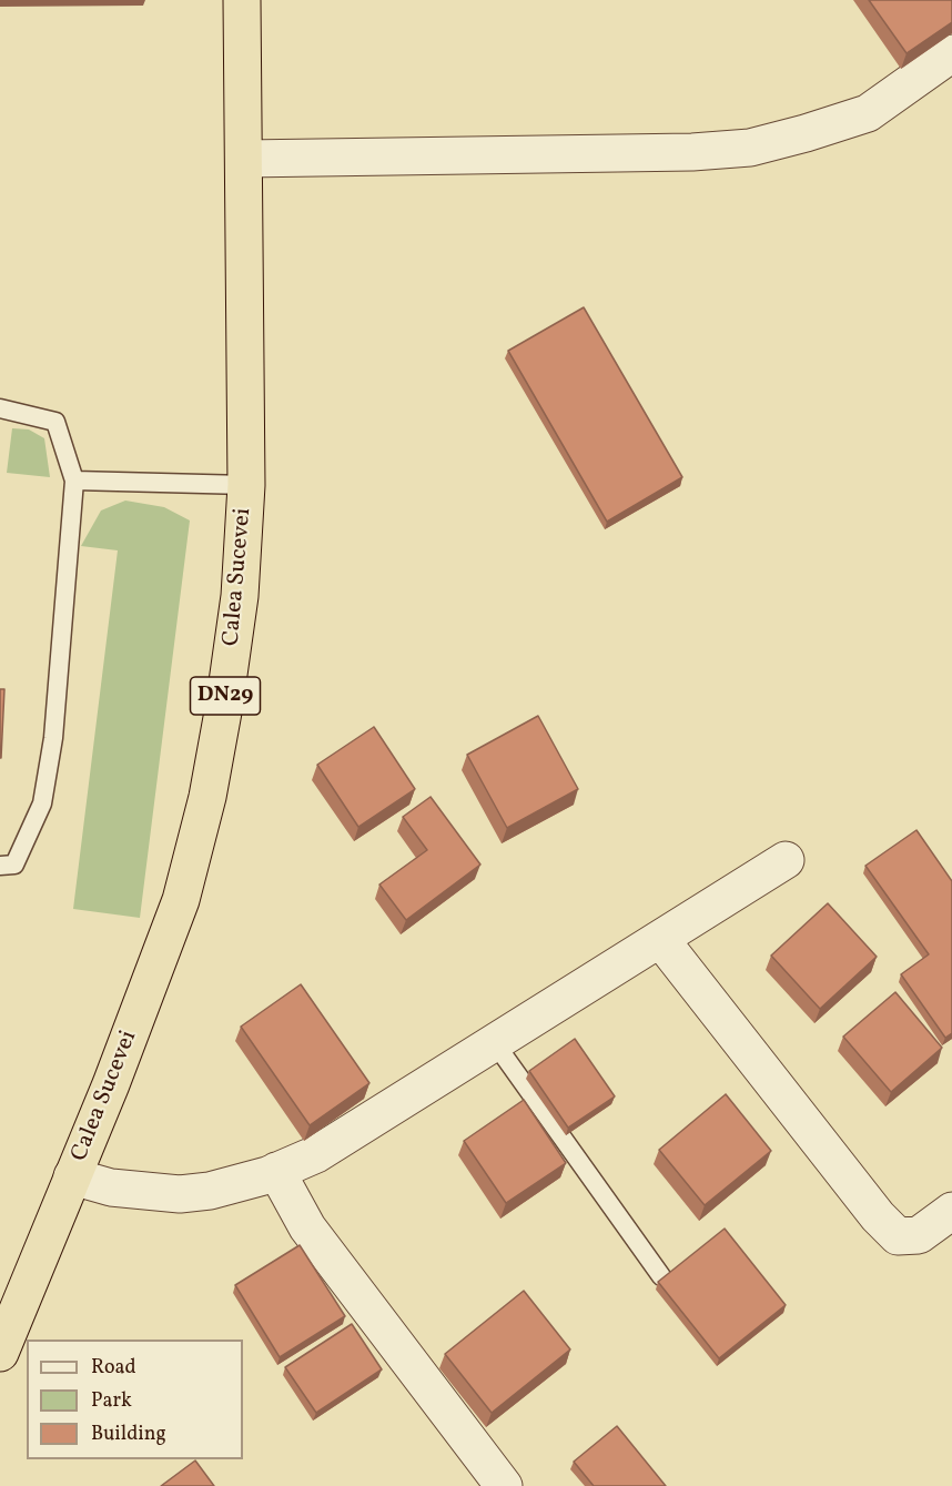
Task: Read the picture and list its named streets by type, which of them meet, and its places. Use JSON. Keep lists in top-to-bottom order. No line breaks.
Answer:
{"streets":{"highway":["Calea Sucevei","DN29"]},"legend":["Road","Park","Building"]}
